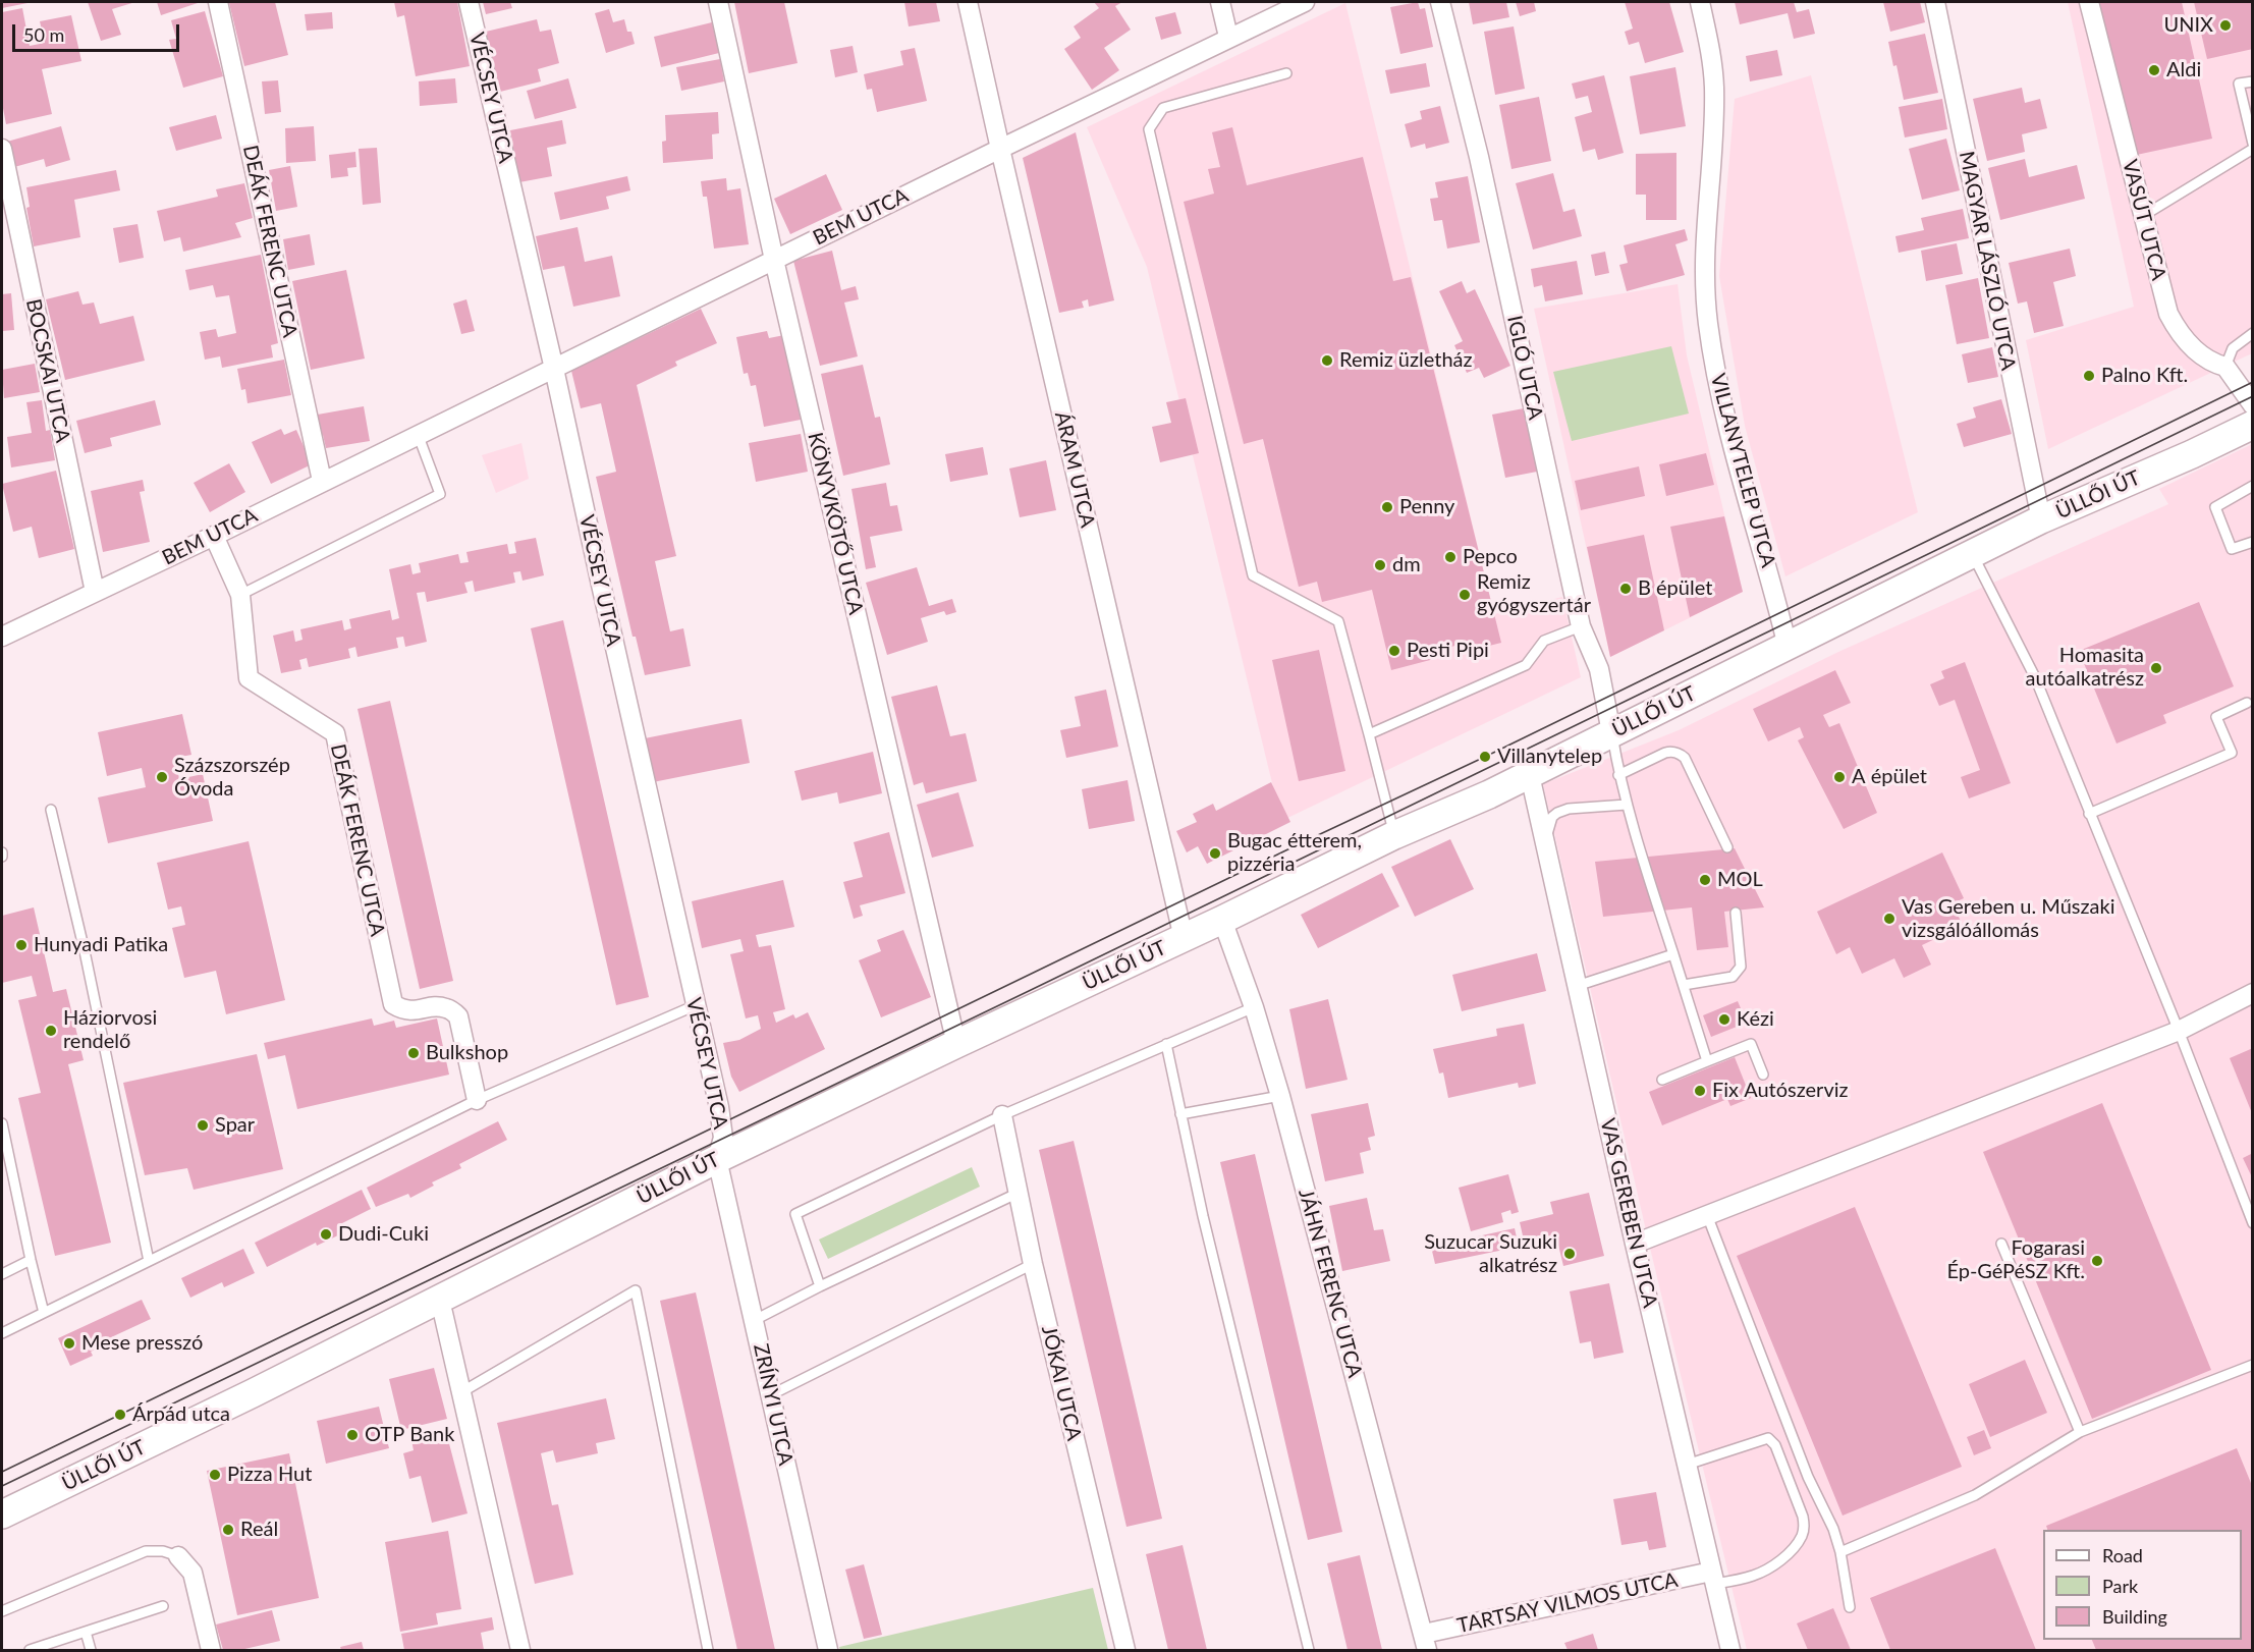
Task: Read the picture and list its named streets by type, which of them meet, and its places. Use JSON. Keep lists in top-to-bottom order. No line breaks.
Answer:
{"streets":{"main road":["ÜLLŐI ÚT"],"street":["VÉCSEY UTCA","BEM UTCA","VASÚT UTCA","DEÁK FERENC UTCA","MAGYAR LÁSZLÓ UTCA","IGLÓ UTCA","BOCSKAI UTCA","ÁRAM UTCA","VILLANYTELEP UTCA","KÖNYVKÖTŐ UTCA","VAS GEREBEN UTCA","JÁHN FERENC UTCA","JÓKAI UTCA","ZRÍNYI UTCA","TARTSAY VILMOS UTCA"]},"crossings":[["VÉCSEY UTCA","BEM UTCA"],["VÉCSEY UTCA","ÜLLŐI ÚT"],["VÉCSEY UTCA","ZRÍNYI UTCA"],["BEM UTCA","DEÁK FERENC UTCA"],["BEM UTCA","BOCSKAI UTCA"],["BEM UTCA","ÁRAM UTCA"],["BEM UTCA","KÖNYVKÖTŐ UTCA"],["MAGYAR LÁSZLÓ UTCA","ÜLLŐI ÚT"],["IGLÓ UTCA","ÜLLŐI ÚT"],["ÁRAM UTCA","ÜLLŐI ÚT"],["VILLANYTELEP UTCA","ÜLLŐI ÚT"],["ÜLLŐI ÚT","KÖNYVKÖTŐ UTCA"],["ÜLLŐI ÚT","VAS GEREBEN UTCA"],["ÜLLŐI ÚT","JÁHN FERENC UTCA"],["ÜLLŐI ÚT","ZRÍNYI UTCA"],["VAS GEREBEN UTCA","TARTSAY VILMOS UTCA"],["JÁHN FERENC UTCA","TARTSAY VILMOS UTCA"]],"places":["UNIX","Aldi","Remiz üzletház","Palno Kft.","Penny","Pepco","dm","B épület","Remiz gyógyszertár","Pesti Pipi","Homasita autóalkatrész","Villanytelep","Százszorszép Óvoda","A épület","Bugac étterem, pizzéria","MOL","Vas Gereben u. Műszaki vizsgálóállomás","Hunyadi Patika","Kézi","Háziorvosi rendelő","Bulkshop","Fix Autószerviz","Spar","Dudi-Cuki","Suzucar Suzuki alkatrész","Fogarasi Ép-GéPéSZ Kft.","Mese presszó","Árpád utca","OTP Bank","Pizza Hut","Reál"],"legend":["Road","Park","Building"],"scale_bar":"50 m"}
